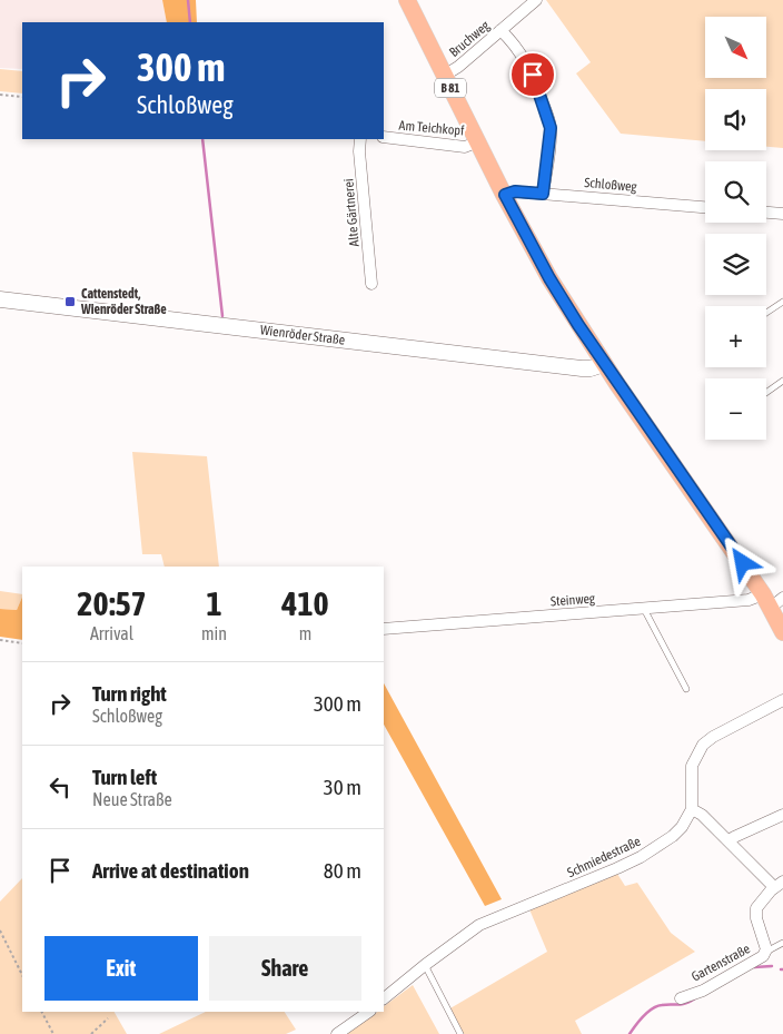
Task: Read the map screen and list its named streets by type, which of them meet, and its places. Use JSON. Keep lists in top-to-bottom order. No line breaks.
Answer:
{"streets":{"main road":["B 81","Wienröder Straße"],"street":["Bruchweg","Am Teichkopf","Schloßweg","Alte Gärtnerei","Steinweg","Schmiedestraße","Gartenstraße"]},"crossings":[["Bruchweg","B 81"],["B 81","Am Teichkopf"],["B 81","Schloßweg"],["B 81","Wienröder Straße"],["B 81","Steinweg"]],"places":{"transit":["Cattenstedt, Wienröder Straße"]},"north":"bottom right","page":{"map_buttons":["+","−"],"turn":["300 m","Schloßweg"],"eta":["20:57","Arrival","1","min","410","m"],"list":[{"name":"Turn right","note":"Schloßweg","value":"300 m"},{"name":"Turn left","note":"Neue Straße","value":"30 m"},{"name":"Arrive at destination","value":"80 m"}],"buttons":["Exit","Share"]}}
